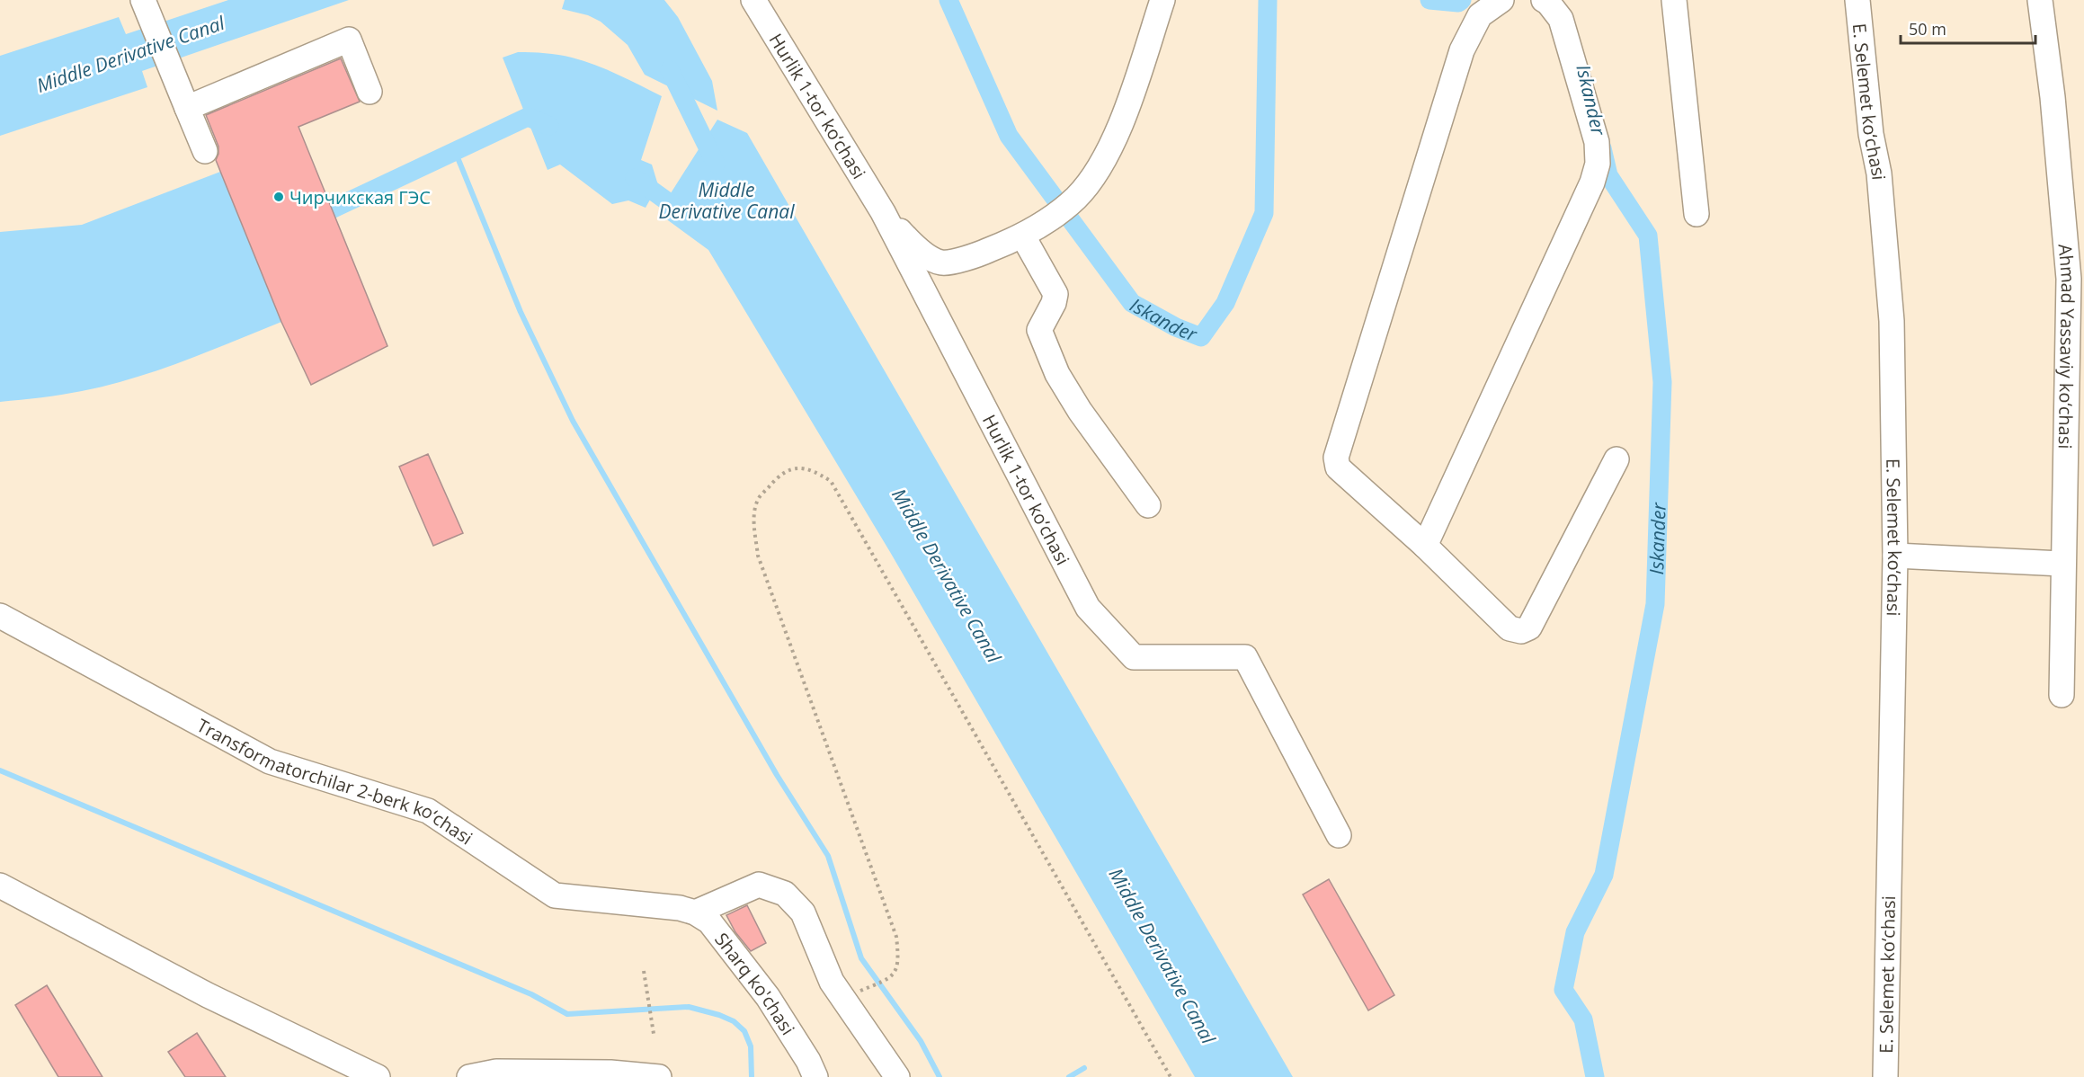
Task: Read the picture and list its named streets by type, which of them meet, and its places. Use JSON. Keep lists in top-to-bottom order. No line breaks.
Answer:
{"streets":{"street":["E. Selemet ko‘chasi","Hurlik 1-tor ko‘chasi","Ahmad Yassaviy ko‘chasi","Transformatorchilar 2-berk ko‘chasi","Sharq ko'chasi"]},"crossings":[["Transformatorchilar 2-berk ko‘chasi","Sharq ko'chasi"]],"water":["Middle Derivative Canal","Iskander"],"places":["Чирчикская ГЭС"],"scale_bar":"50 m"}
